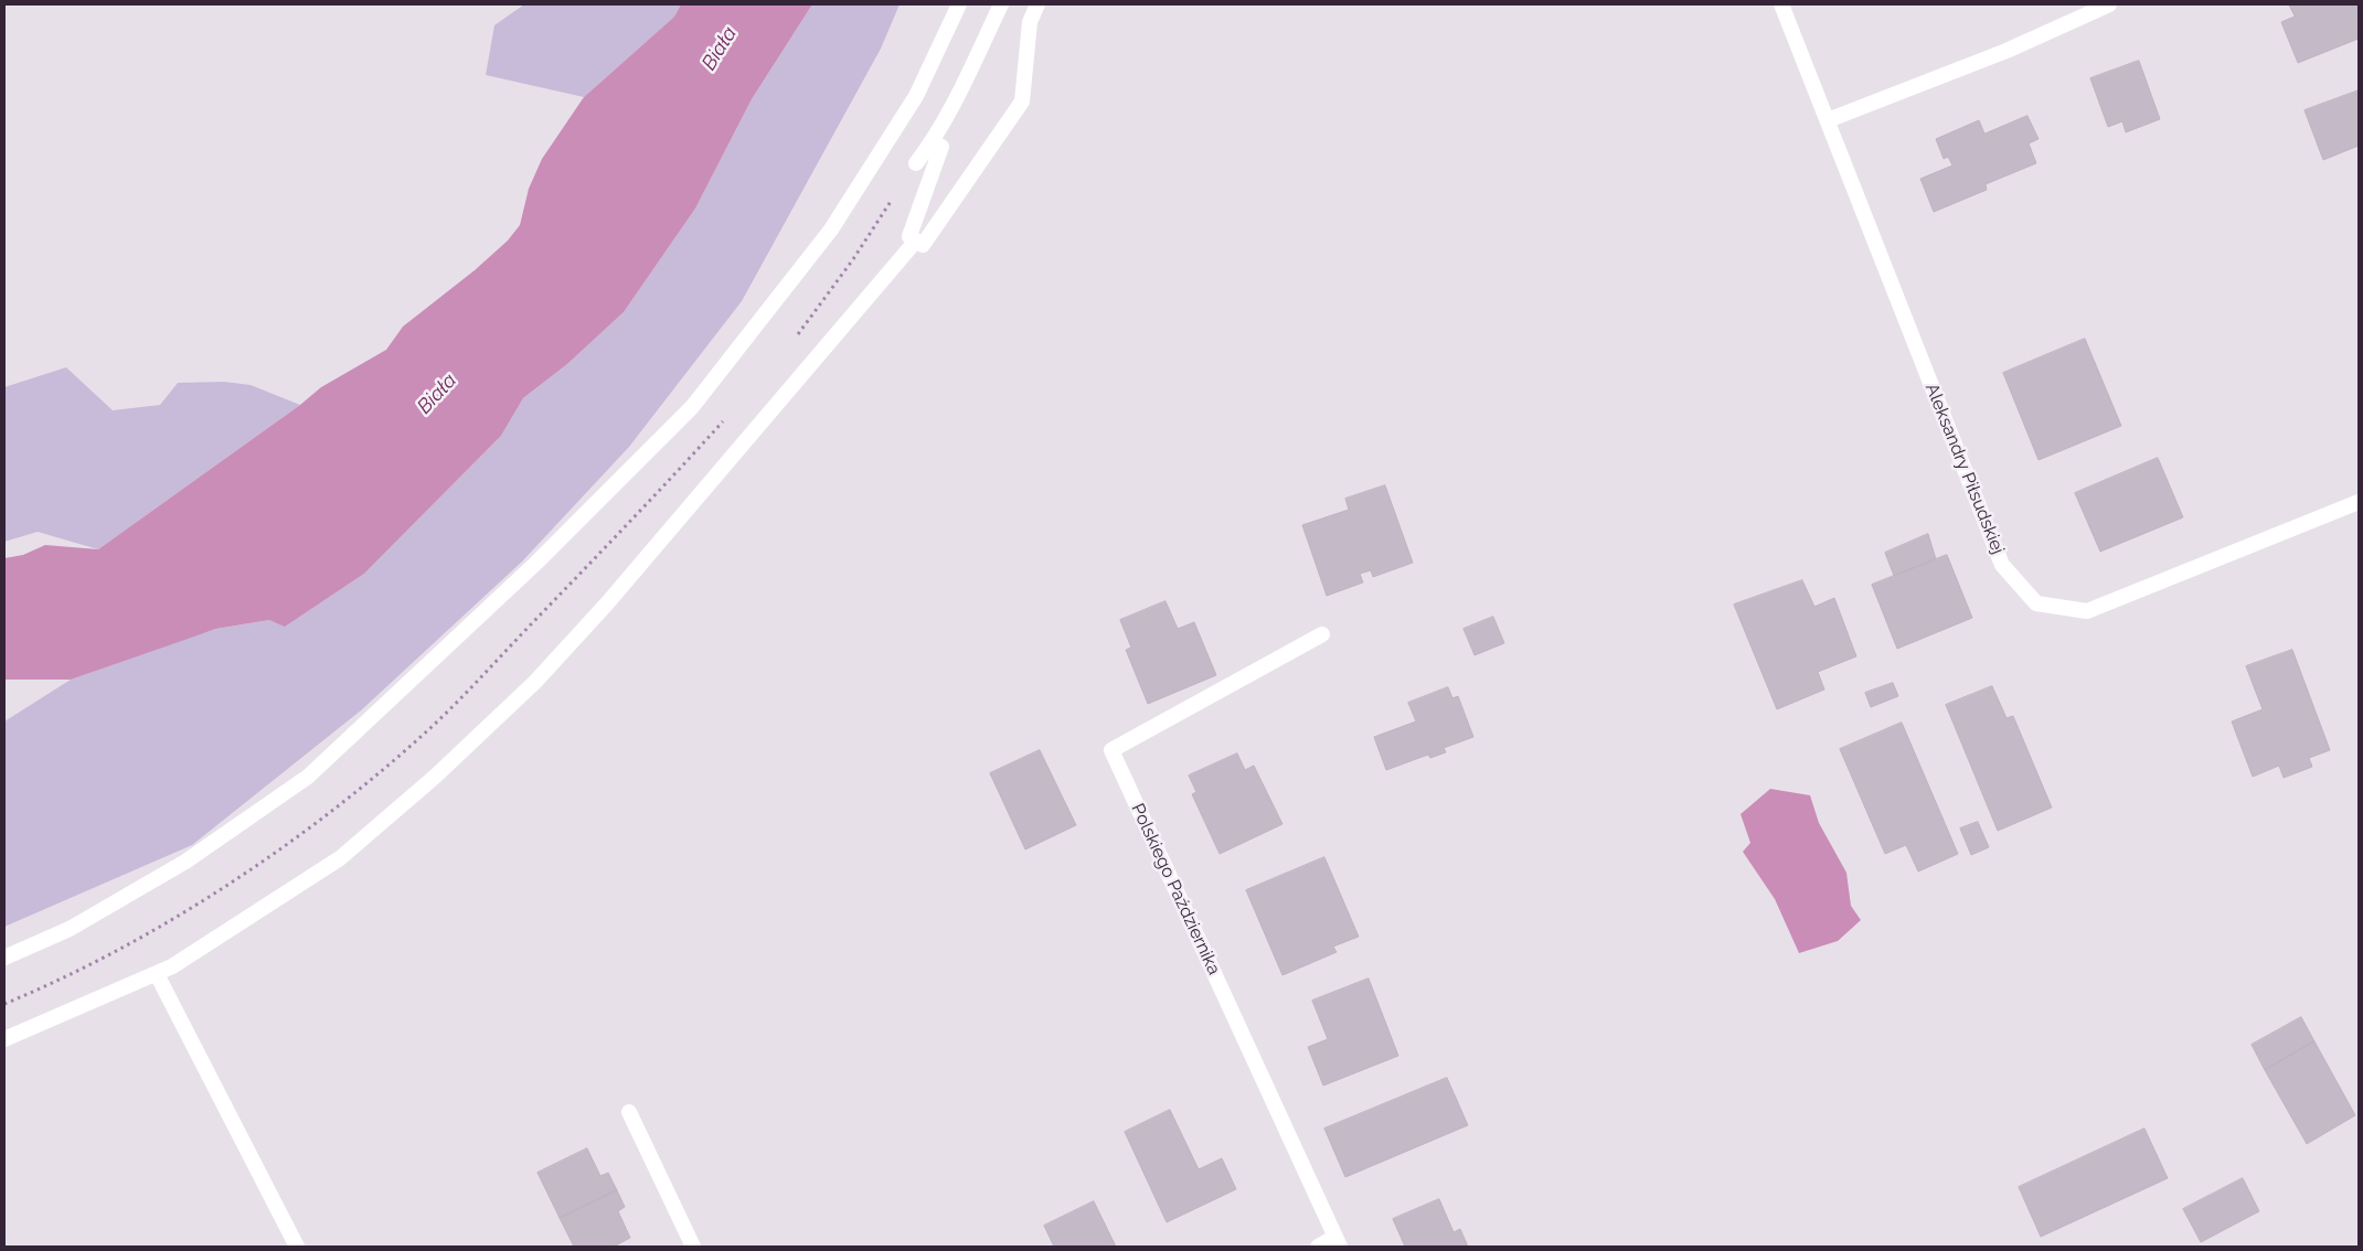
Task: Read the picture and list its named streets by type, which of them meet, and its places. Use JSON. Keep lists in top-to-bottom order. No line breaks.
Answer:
{"streets":{"street":["Aleksandry Piłsudskiej","Polskiego Października"]},"water":["Biała"]}
